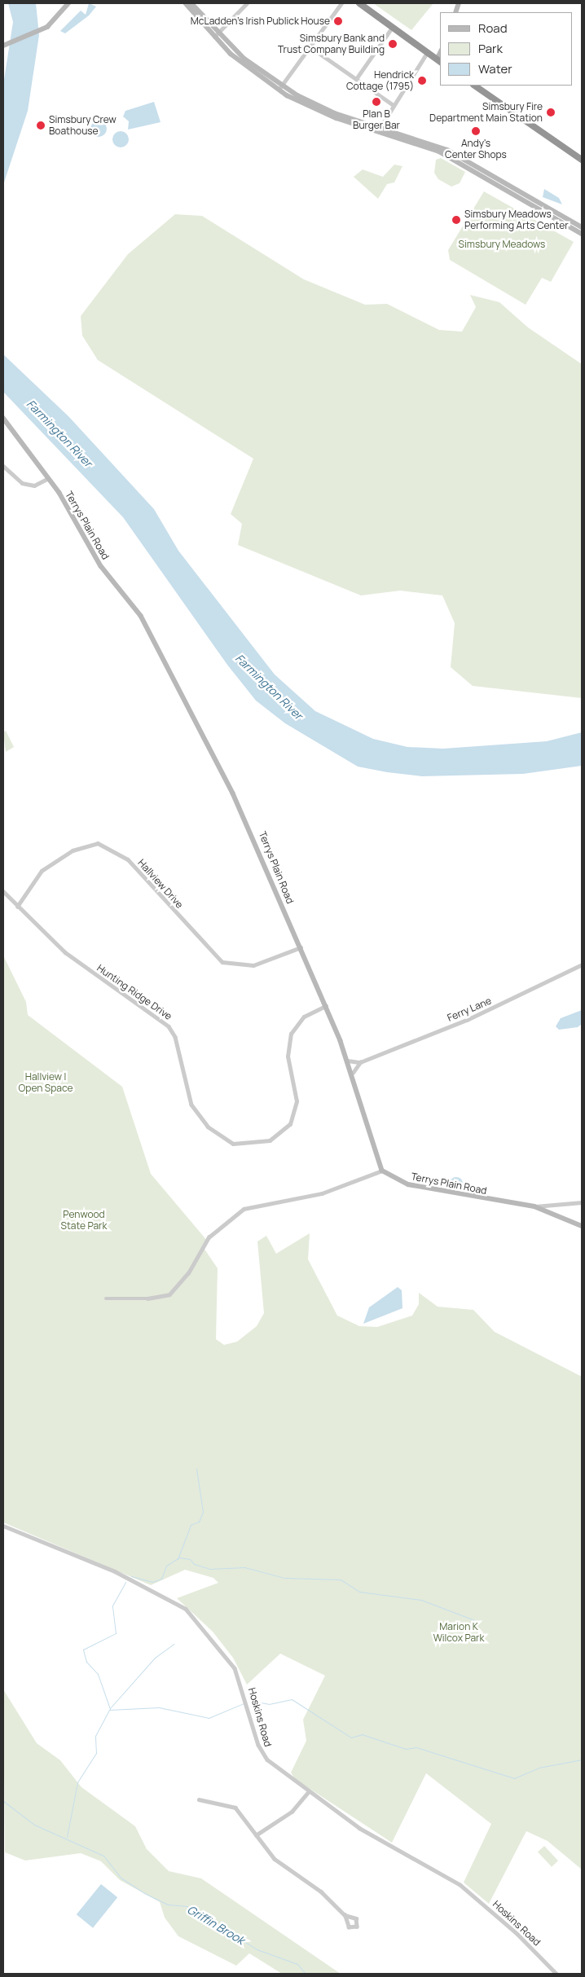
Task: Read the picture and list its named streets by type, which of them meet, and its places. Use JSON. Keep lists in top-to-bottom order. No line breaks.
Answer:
{"streets":{"street":["Terrys Plain Road","Hallview Drive","Hunting Ridge Drive","Ferry Lane","Hoskins Road"]},"crossings":[["Terrys Plain Road","Hallview Drive"],["Terrys Plain Road","Hunting Ridge Drive"],["Terrys Plain Road","Ferry Lane"],["Hallview Drive","Hunting Ridge Drive"]],"water":["Farmington River","Griffin Brook"],"parks":["Simsbury Meadows","Hallview I Open Space","Penwood State Park","Marion K Wilcox Park"],"places":["McLadden's Irish Publick House","Simsbury Bank and Trust Company Building","Hendrick Cottage (1795)","Plan B Burger Bar","Simsbury Fire Department Main Station","Simsbury Crew Boathouse","Andy's Center Shops","Simsbury Meadows Performing Arts Center"],"legend":["Road","Park","Water"]}
